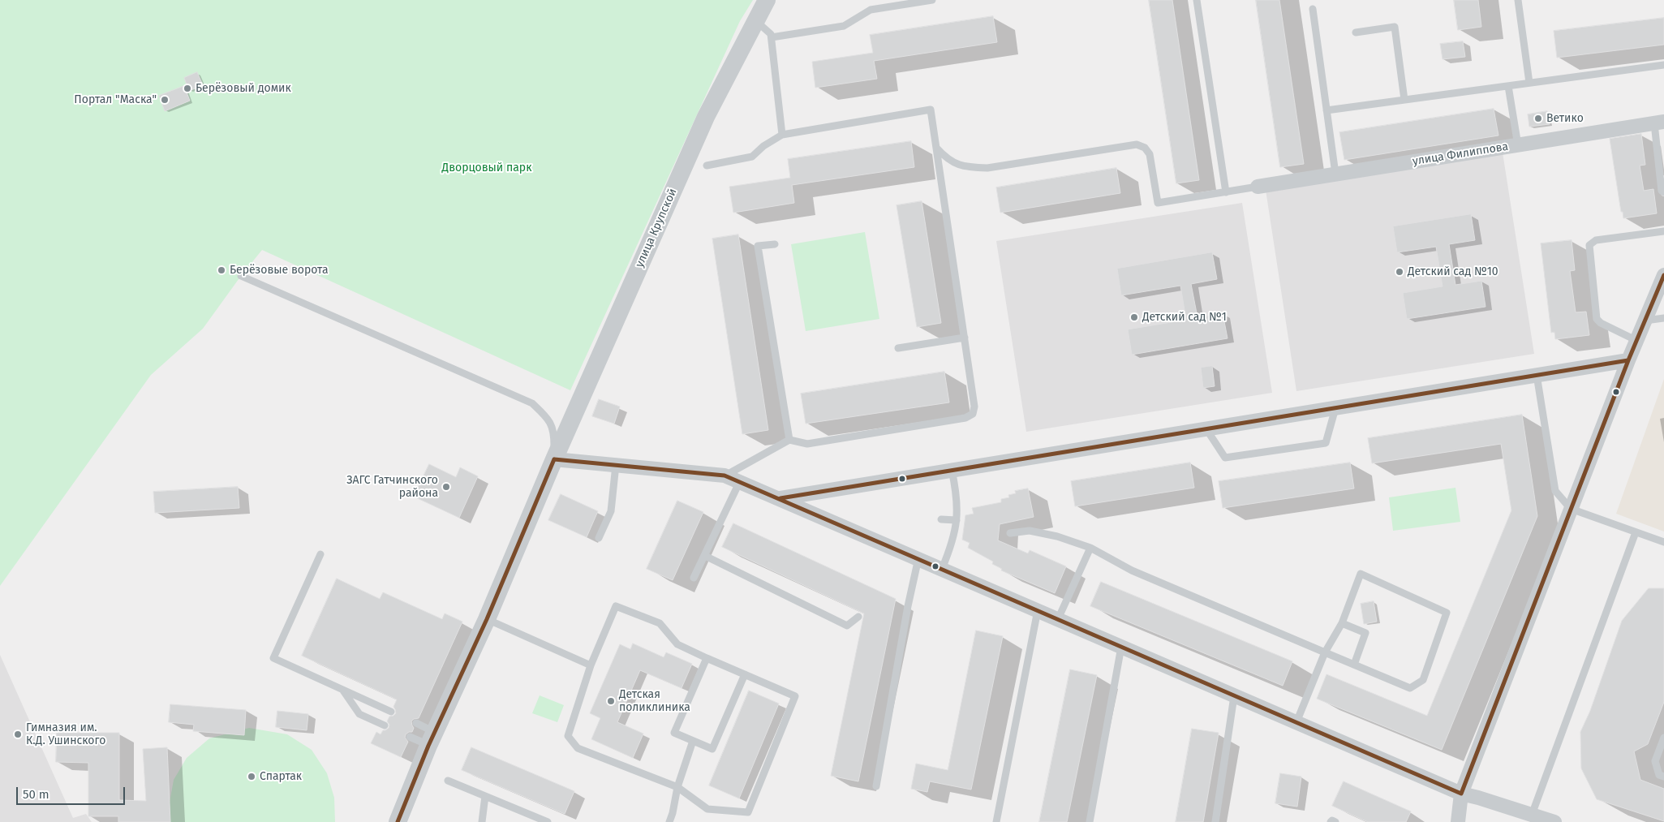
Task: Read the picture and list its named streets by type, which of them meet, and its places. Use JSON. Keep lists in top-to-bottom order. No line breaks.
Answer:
{"streets":{"street":["улица Филиппова","улица Крупской"]},"parks":["Дворцовый парк"],"places":["Берёзовый домик","Портал \"Маска\"","Ветико","Берёзовые ворота","Детский сад №10","Детский сад №1","ЗАГС Гатчинского района","Детская поликлиника","Гимназия им. К.Д. Ушинского","Спартак"],"scale_bar":"50 m"}
